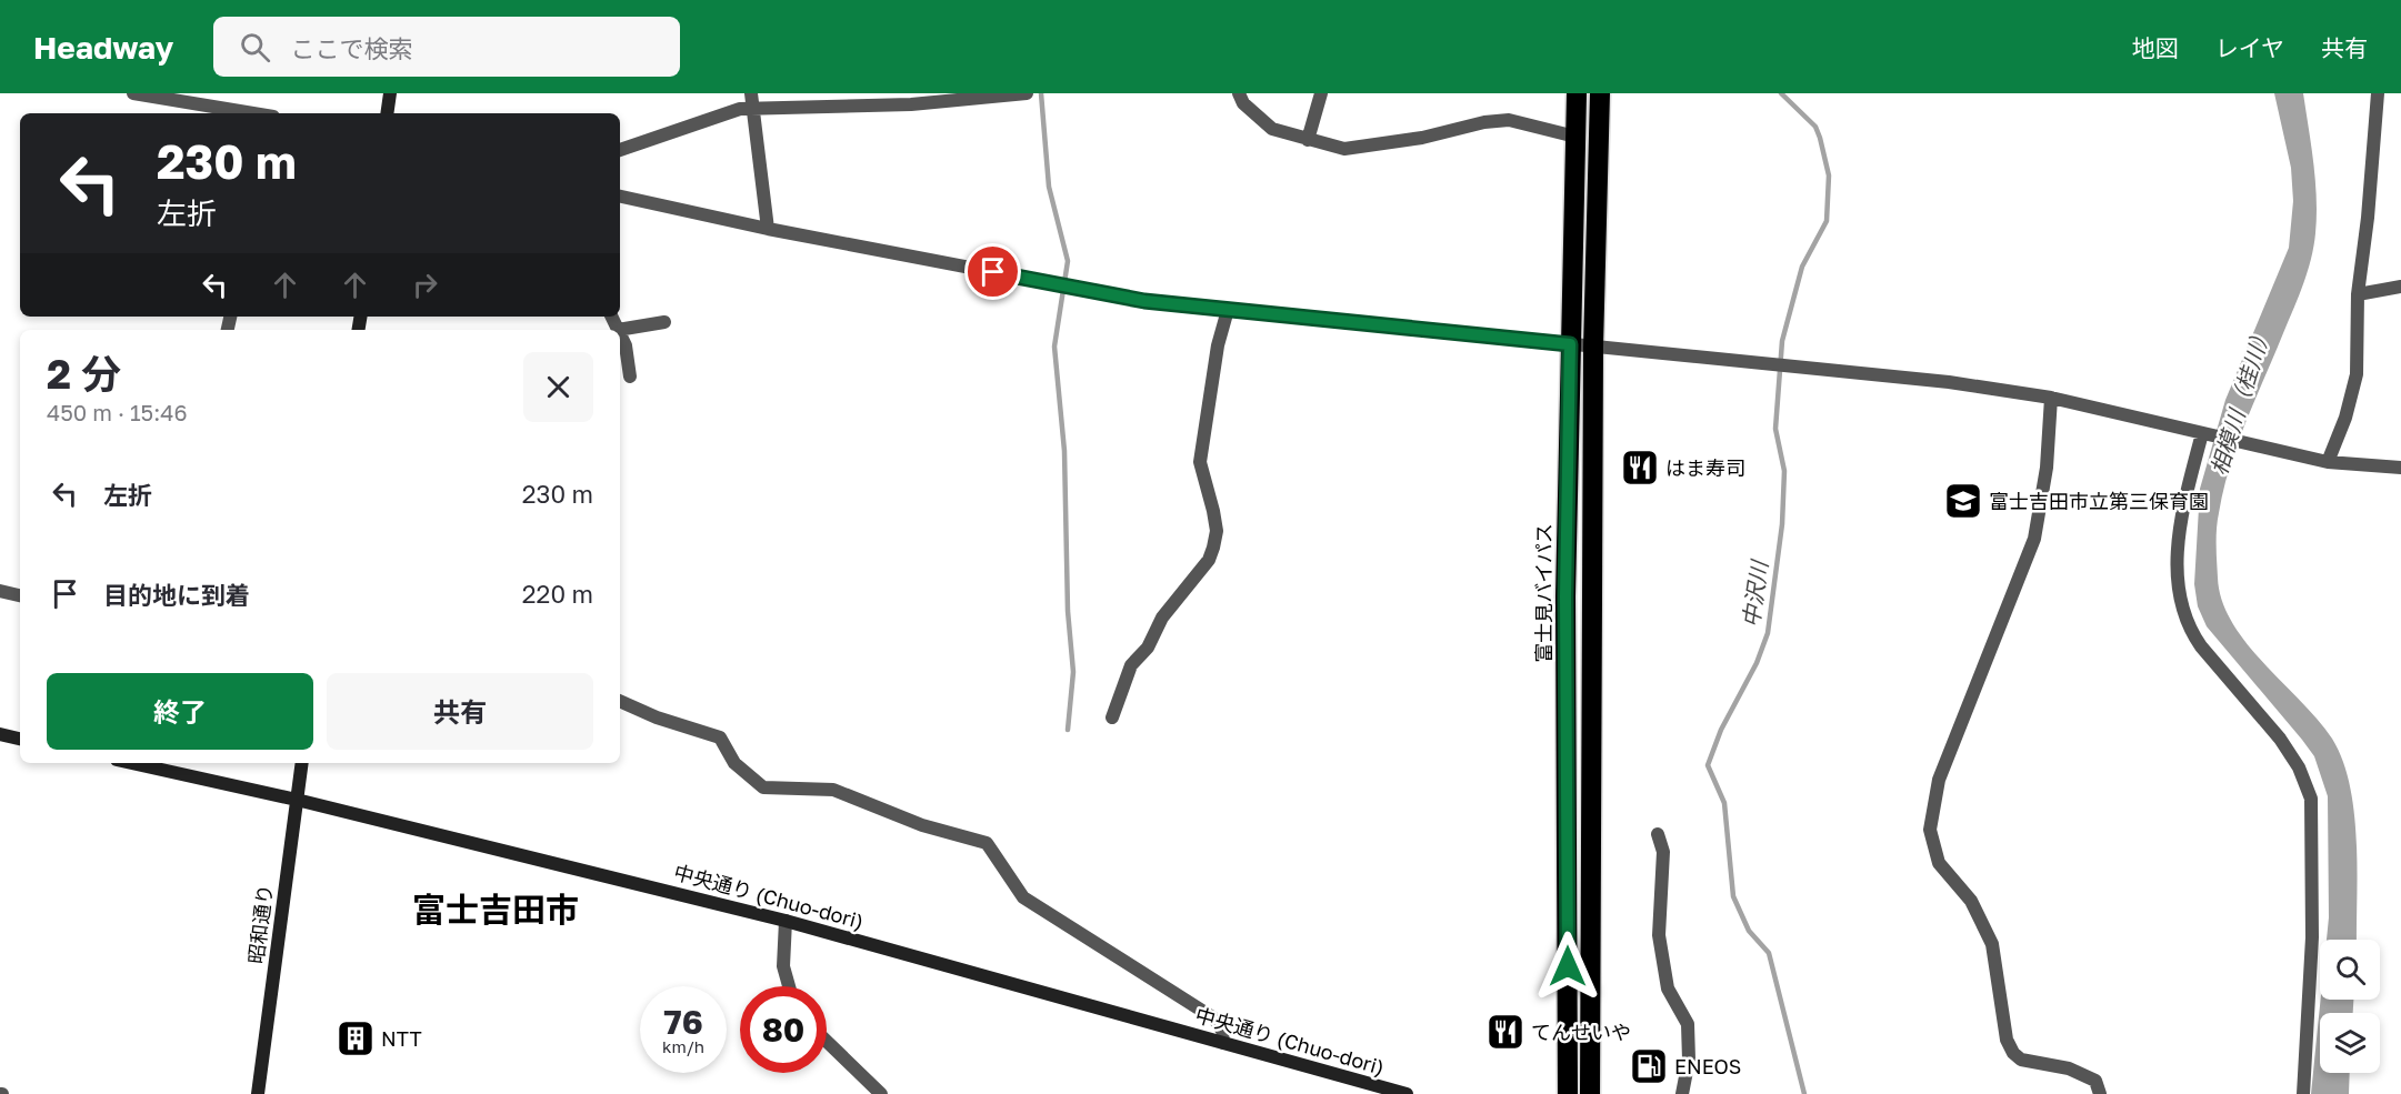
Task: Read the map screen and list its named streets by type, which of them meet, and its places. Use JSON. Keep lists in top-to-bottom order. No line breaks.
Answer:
{"streets":{"highway":["富士見バイパス"],"street":["中央通り (Chuo-dori)","昭和通り"]},"crossings":[["中央通り (Chuo-dori)","昭和通り"]],"districts":["富士吉田市"],"water":["相模川（桂川）","中沢川"],"places":{"restaurant":["はま寿司","てんせいや"],"school or university":["富士吉田市立第三保育園"],"building":["NTT"],"fuel station":["ENEOS"]},"page":{"header":"Headway","search":"ここで検索","nav":["地図","レイヤ","共有"],"turn":["230 m","左折"],"heading":["2 分","450 m · 15:46"],"list":[{"name":"左折","value":"230 m"},{"name":"目的地に到着","value":"220 m"}],"buttons":["終了","共有"],"speed":"76 km/h","limit":"80"}}
